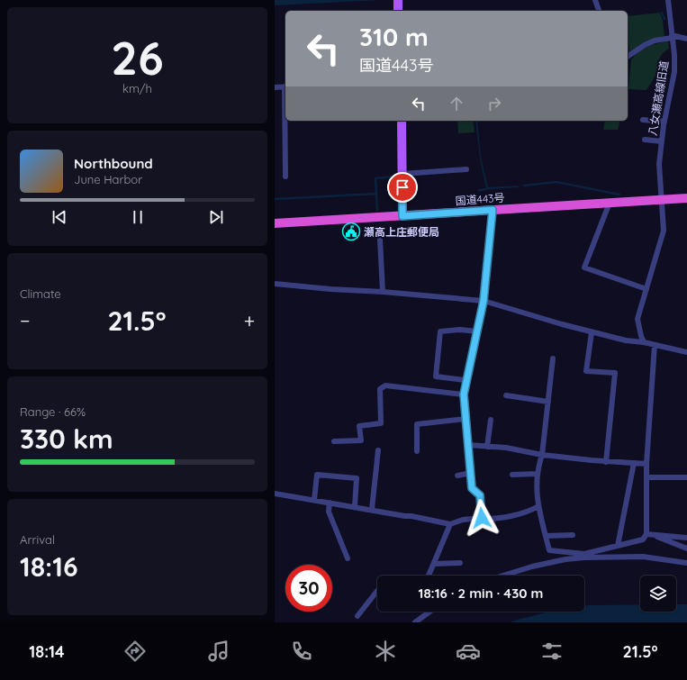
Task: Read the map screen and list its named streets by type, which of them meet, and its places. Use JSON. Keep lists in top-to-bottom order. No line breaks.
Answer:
{"streets":{"highway":["国道443号"],"street":["八女瀬高線旧道"]},"crossings":[["八女瀬高線旧道","国道443号"]],"places":{"public building":["瀬高上庄郵便局"]},"page":{"tile":[["26","km/h"],"Climate",["Range · 66%","330 km"],["Arrival","18:16"]],"turn":["310 m","国道443号"],"song":["Northbound","June Harbor"],"heat":["−","21.5°","+"],"limit":"30","trip":"18:16 · 2 min · 430 m","tabs":["18:14","21.5°"]}}
